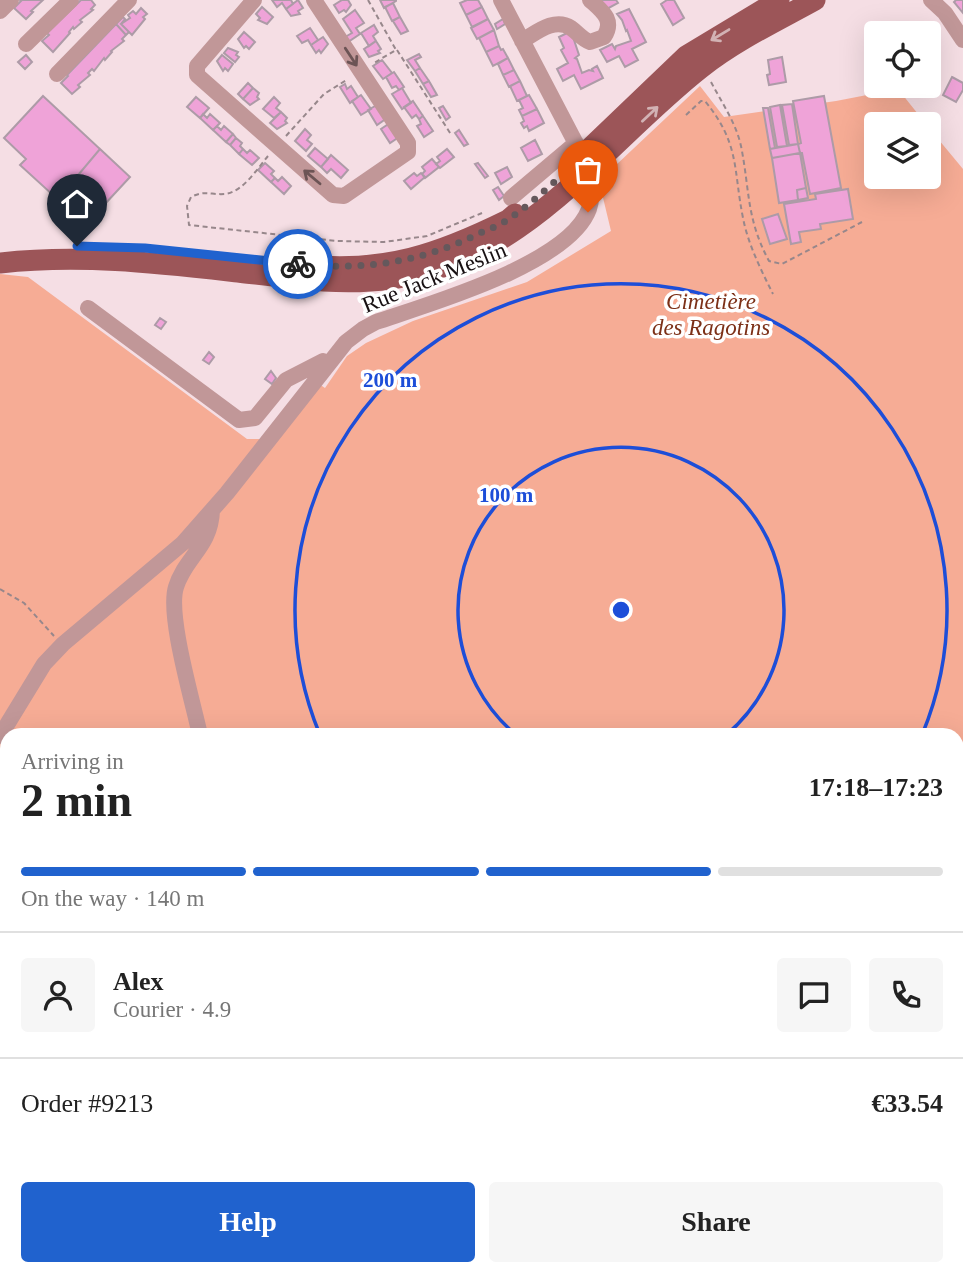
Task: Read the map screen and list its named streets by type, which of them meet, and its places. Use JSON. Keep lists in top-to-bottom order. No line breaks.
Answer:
{"streets":{"street":["Rue Jack Meslin"]},"parks":["Cimetière des Ragotins"],"page":{"heading":["2 min","Arriving in","17:18–17:23"],"panel":["Alex","Courier · 4.9","Order #9213","€33.54"],"bar":"On the way · 140 m","buttons":["Help","Share"]},"rings":["200 m","100 m"]}
